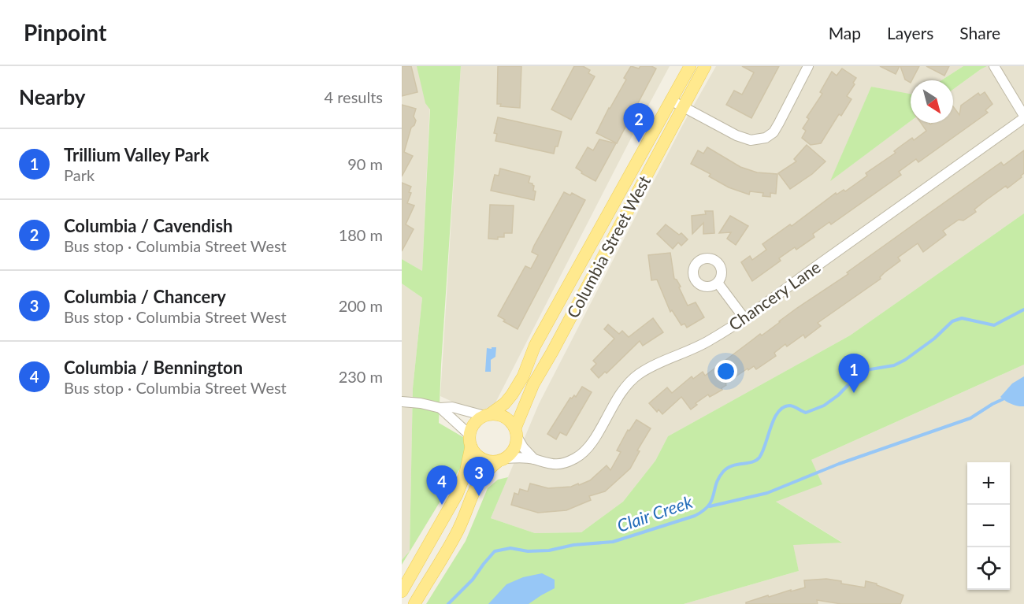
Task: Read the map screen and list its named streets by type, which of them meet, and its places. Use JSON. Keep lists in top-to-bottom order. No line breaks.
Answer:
{"streets":{"main road":["Columbia Street West"],"street":["Chancery Lane"]},"crossings":[["Columbia Street West","Chancery Lane"]],"water":["Clair Creek"],"north":"bottom right","page":{"header":"Pinpoint","nav":["Map","Layers","Share"],"heading":["Nearby","4 results"],"pins":["2","1","3","4"],"list":[{"mark":"1","name":"Trillium Valley Park","note":"Park","value":"90 m"},{"mark":"2","name":"Columbia / Cavendish","note":"Bus stop · Columbia Street West","value":"180 m"},{"mark":"3","name":"Columbia / Chancery","note":"Bus stop · Columbia Street West","value":"200 m"},{"mark":"4","name":"Columbia / Bennington","note":"Bus stop · Columbia Street West","value":"230 m"}],"map_buttons":["+","−"]}}
